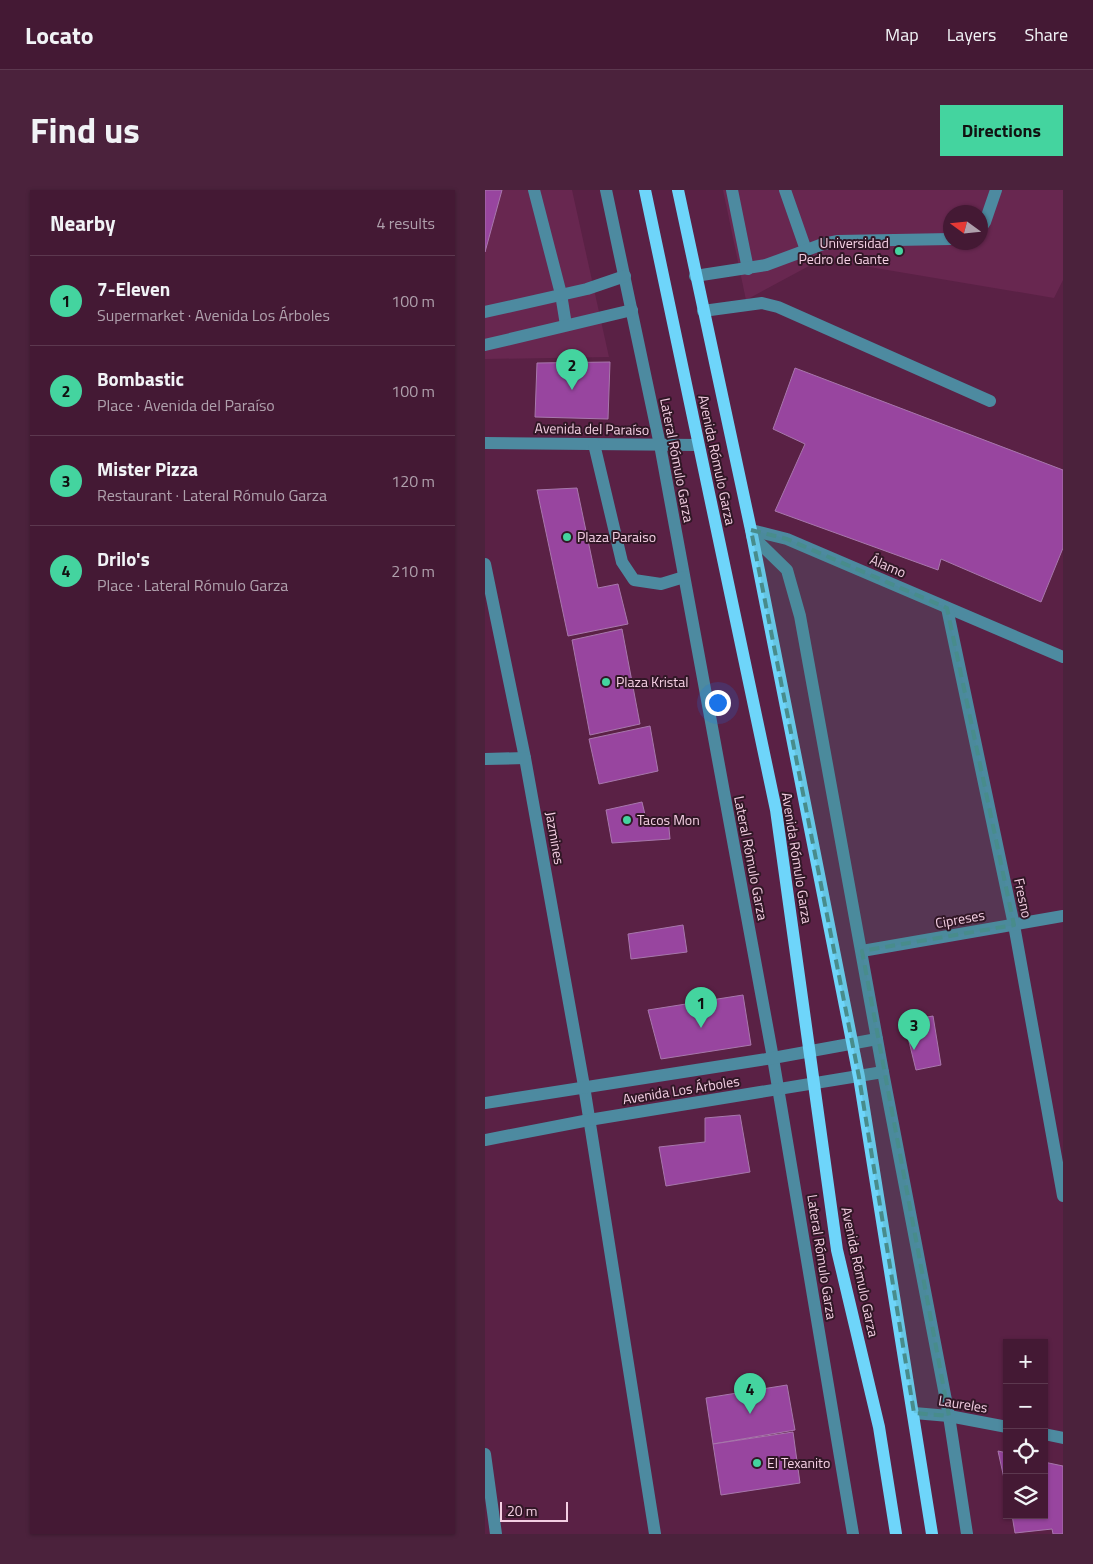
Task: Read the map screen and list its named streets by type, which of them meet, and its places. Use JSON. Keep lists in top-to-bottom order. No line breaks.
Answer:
{"streets":{"main road":["Avenida Rómulo Garza"],"street":["Avenida del Paraíso","Lateral Rómulo Garza","Álamo","Jazmines","Fresno","Cipreses","Avenida Los Árboles","Laureles"]},"crossings":[["Avenida del Paraíso","Lateral Rómulo Garza"],["Avenida del Paraíso","Avenida Rómulo Garza"],["Lateral Rómulo Garza","Avenida Los Árboles"],["Avenida Rómulo Garza","Álamo"],["Avenida Rómulo Garza","Avenida Los Árboles"],["Avenida Rómulo Garza","Laureles"],["Álamo","Fresno"],["Jazmines","Avenida Los Árboles"],["Fresno","Cipreses"]],"places":["Universidad Pedro de Gante","Plaza Paraiso","Plaza Kristal","Tacos Mon","El Texanito"],"scale_bar":"20 m","north":"left","page":{"header":"Locato","nav":["Map","Layers","Share"],"title":"Find us","buttons":"Directions","heading":["Nearby","4 results"],"list":[{"mark":"1","name":"7-Eleven","note":"Supermarket · Avenida Los Árboles","value":"100 m"},{"mark":"2","name":"Bombastic","note":"Place · Avenida del Paraíso","value":"100 m"},{"mark":"3","name":"Mister Pizza","note":"Restaurant · Lateral Rómulo Garza","value":"120 m"},{"mark":"4","name":"Drilo's","note":"Place · Lateral Rómulo Garza","value":"210 m"}],"pins":["2","1","3","4"],"map_buttons":["+","−"],"scale":"20 m"}}
